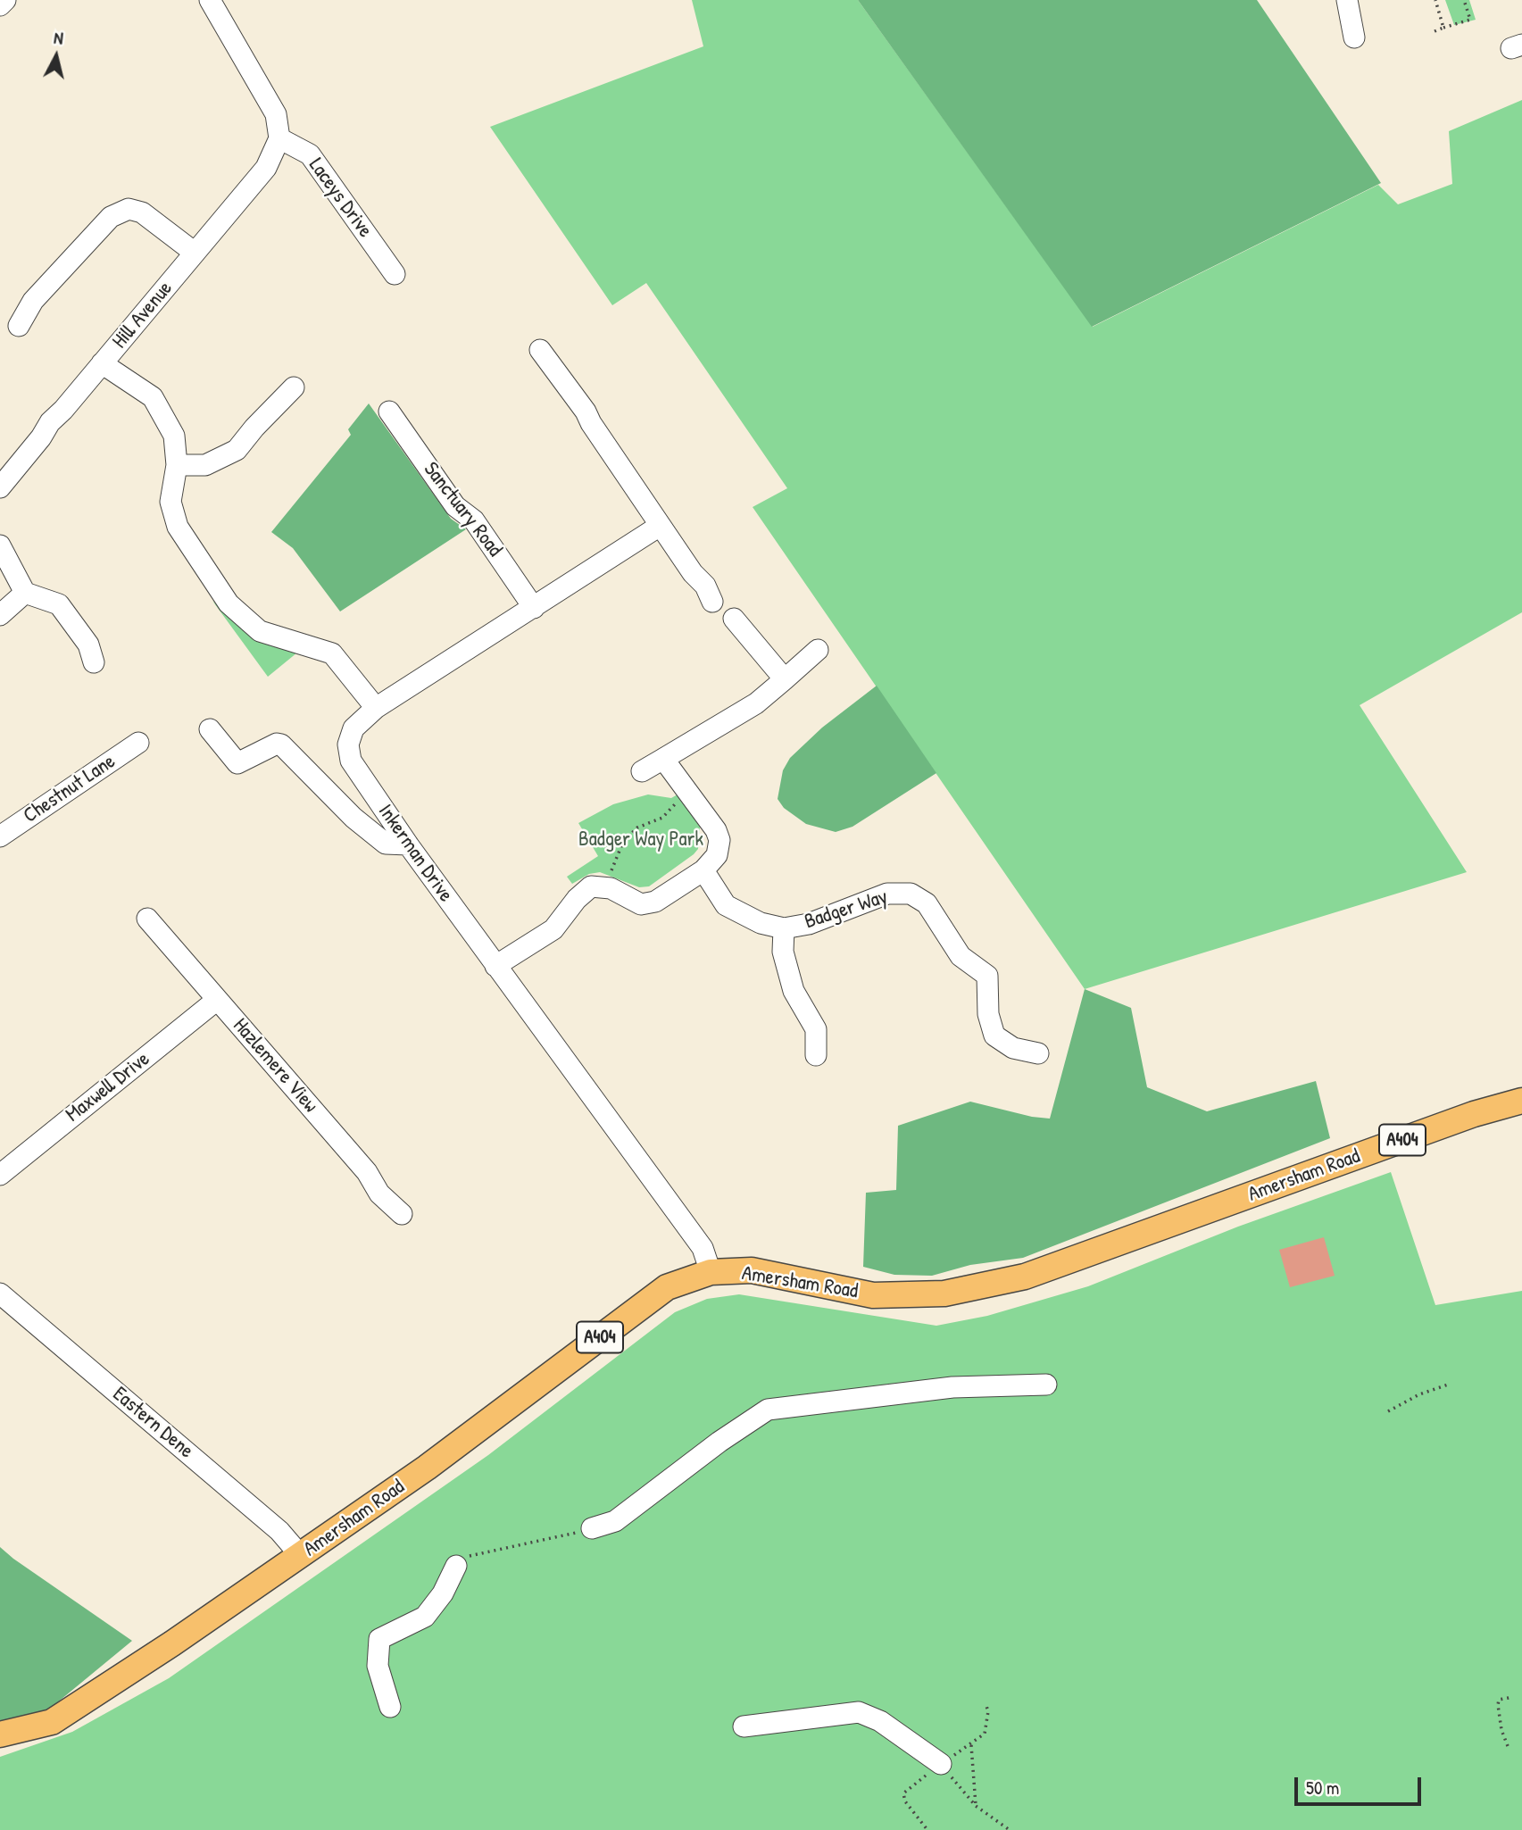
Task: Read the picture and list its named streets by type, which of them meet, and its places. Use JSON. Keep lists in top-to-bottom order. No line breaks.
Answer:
{"streets":{"main road":["A404","Amersham Road"],"street":["Laceys Drive","Hill Avenue","Sanctuary Road","Chestnut Lane","Inkerman Drive","Badger Way","Hazlemere View","Maxwell Drive","Eastern Dene"]},"crossings":[["Laceys Drive","Hill Avenue"],["Sanctuary Road","Inkerman Drive"],["Inkerman Drive","Amersham Road"],["Hazlemere View","Maxwell Drive"],["Amersham Road","Eastern Dene"]],"parks":["Badger Way Park"],"scale_bar":"50 m","north":"top"}
